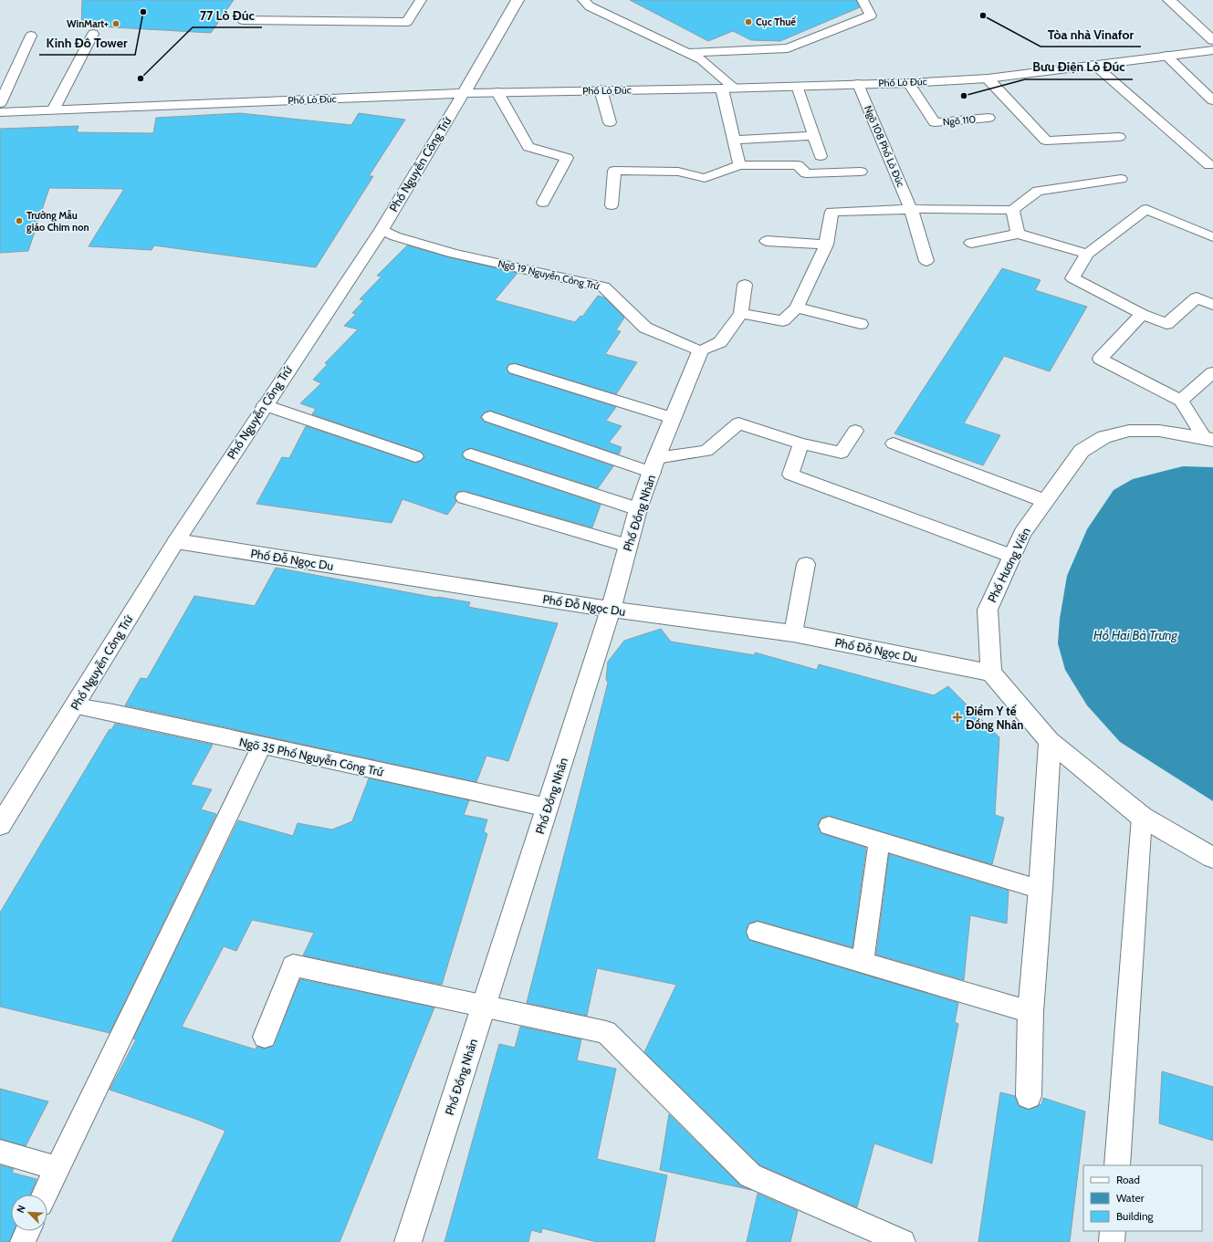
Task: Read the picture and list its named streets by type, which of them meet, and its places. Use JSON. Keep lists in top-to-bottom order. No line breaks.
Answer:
{"streets":{"street":["Phố Lò Đúc","Phố Nguyễn Công Trứ","Phố Đồng Nhân","Phố Đỗ Ngọc Du","Phố Hương Viên"],"lane":["Ngõ 110","Ngõ 108 Phố Lò Đúc","Ngõ 19 Nguyễn Công Trứ","Ngõ 35 Phố Nguyễn Công Trứ"]},"crossings":[["Phố Lò Đúc","Ngõ 110"],["Phố Lò Đúc","Ngõ 108 Phố Lò Đúc"],["Phố Lò Đúc","Phố Nguyễn Công Trứ"],["Phố Nguyễn Công Trứ","Ngõ 19 Nguyễn Công Trứ"],["Phố Nguyễn Công Trứ","Phố Đỗ Ngọc Du"],["Phố Nguyễn Công Trứ","Ngõ 35 Phố Nguyễn Công Trứ"],["Ngõ 19 Nguyễn Công Trứ","Phố Đồng Nhân"],["Phố Đồng Nhân","Phố Đỗ Ngọc Du"],["Phố Đồng Nhân","Ngõ 35 Phố Nguyễn Công Trứ"],["Phố Đỗ Ngọc Du","Phố Hương Viên"]],"water":["Hồ Hai Bà Trưng"],"places":{"other":["Kinh Đô Tower","Tòa nhà Vinafor","Cục Thuế","WinMart+","77 Lò Đúc","Bưu Điện Lò Đúc","Trường Mẫu giáo Chim non"],"health":["Điểm Y tế Đồng Nhân"]},"legend":["Road","Water","Building"],"north":"top left"}
